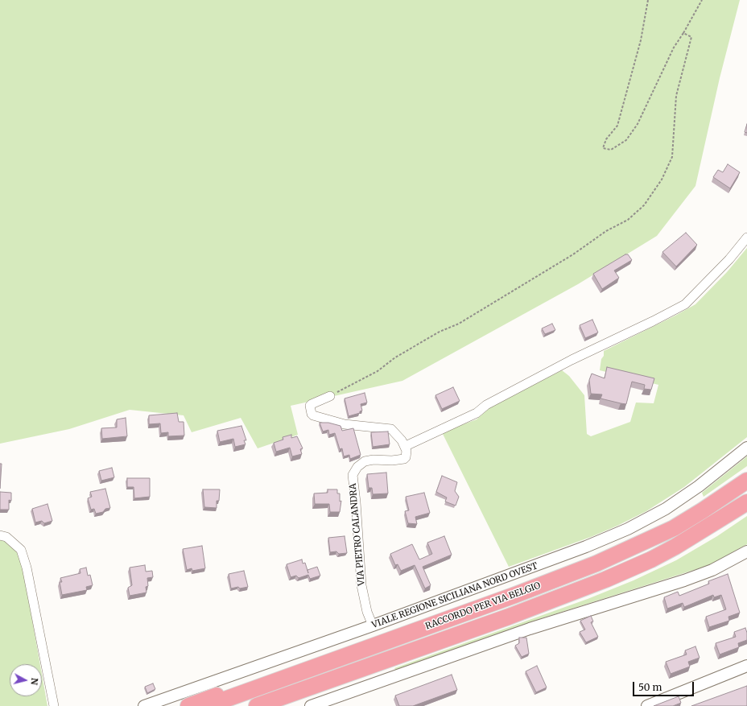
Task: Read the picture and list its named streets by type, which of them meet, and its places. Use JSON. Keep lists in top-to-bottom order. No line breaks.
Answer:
{"streets":{"highway":["RACCORDO PER VIA BELGIO"],"street":["VIA PIETRO CALANDRA","VIALE REGIONE SICILIANA NORD OVEST"]},"crossings":[["VIA PIETRO CALANDRA","VIALE REGIONE SICILIANA NORD OVEST"]],"scale_bar":"50 m","north":"right"}
